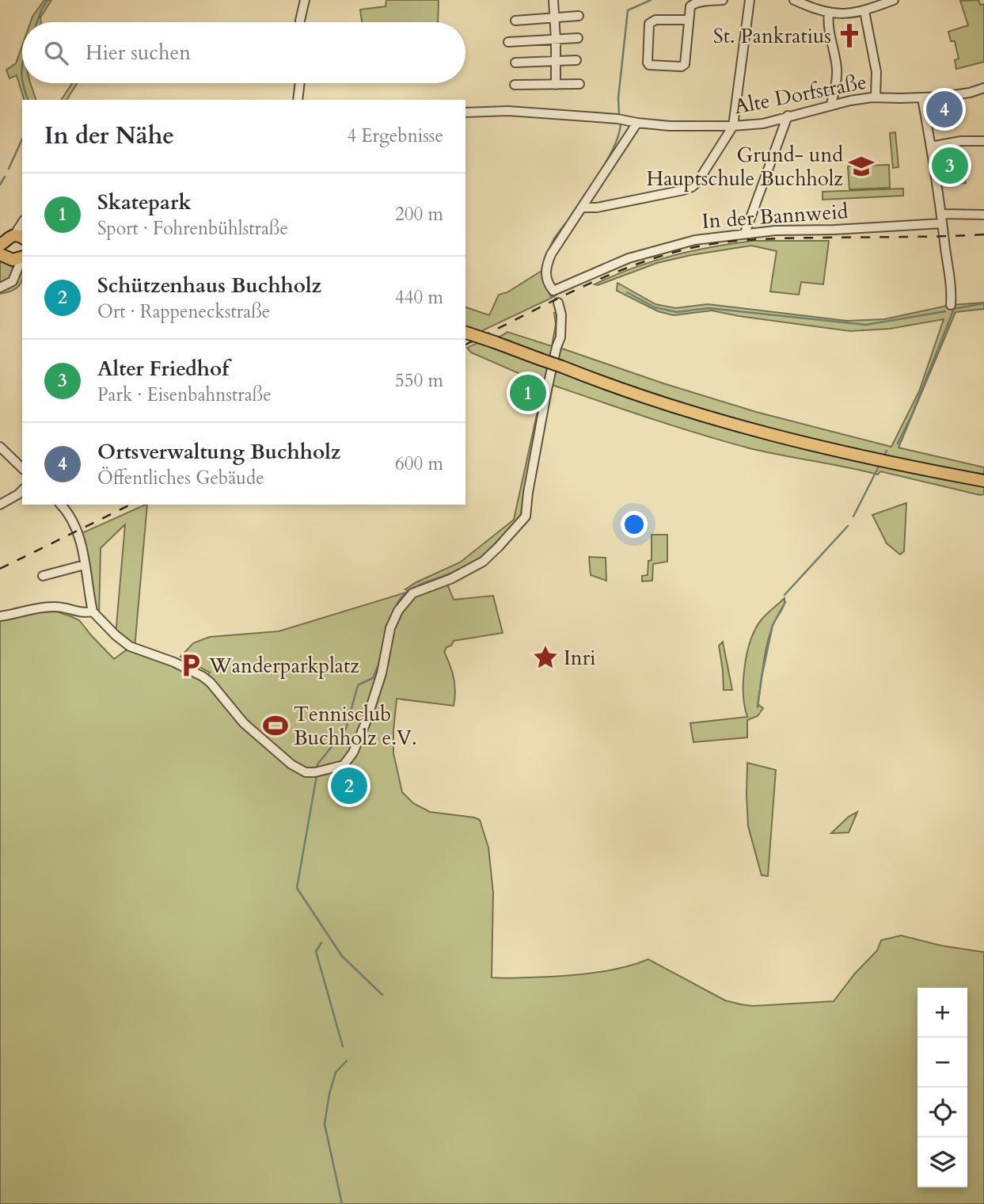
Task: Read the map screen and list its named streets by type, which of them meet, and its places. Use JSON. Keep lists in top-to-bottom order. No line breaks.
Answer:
{"streets":{"street":["Alte Dorfstraße","In der Bannweid"]},"places":{"church":["St. Pankratius"],"school or university":["Grund- und Hauptschule Buchholz"],"place":["Inri"],"parking":["Wanderparkplatz"],"sports":["Tennisclub Buchholz e.V."]},"page":{"search":"Hier suchen","pins":["4","3","1","2"],"heading":["In der Nähe","4 Ergebnisse"],"list":[{"mark":"1","name":"Skatepark","note":"Sport · Fohrenbühlstraße","value":"200 m"},{"mark":"2","name":"Schützenhaus Buchholz","note":"Ort · Rappeneckstraße","value":"440 m"},{"mark":"3","name":"Alter Friedhof","note":"Park · Eisenbahnstraße","value":"550 m"},{"mark":"4","name":"Ortsverwaltung Buchholz","note":"Öffentliches Gebäude","value":"600 m"}],"map_buttons":["+","−"]}}
